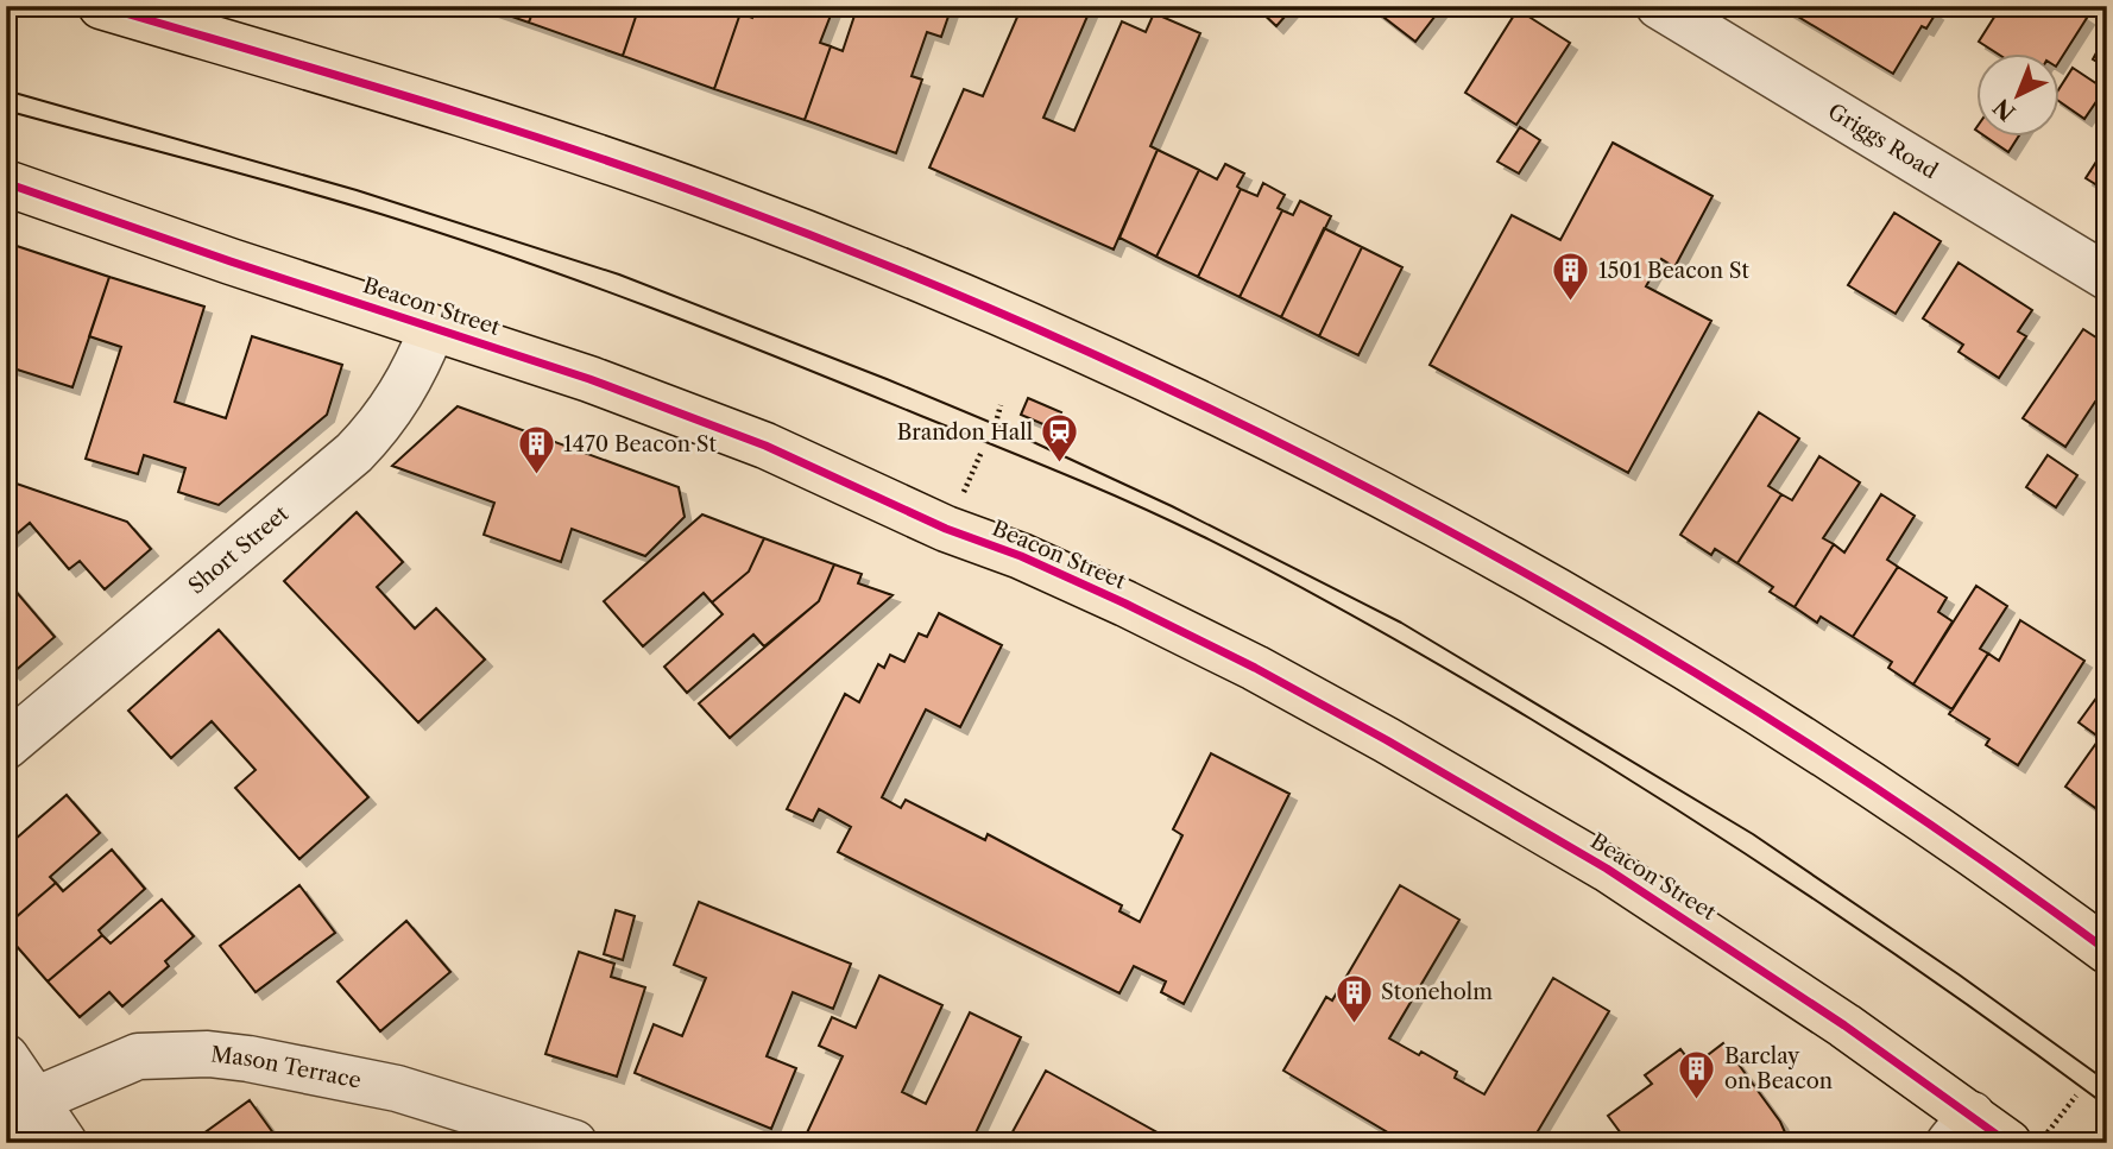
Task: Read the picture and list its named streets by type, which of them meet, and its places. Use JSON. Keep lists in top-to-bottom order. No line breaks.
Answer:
{"streets":{"main road":["Beacon Street"],"street":["Griggs Road","Short Street","Mason Terrace"]},"crossings":[["Beacon Street","Short Street"]],"places":{"building":["1501 Beacon St","1470 Beacon St","Stoneholm","Barclay on Beacon"],"station":["Brandon Hall"]},"north":"bottom left"}
